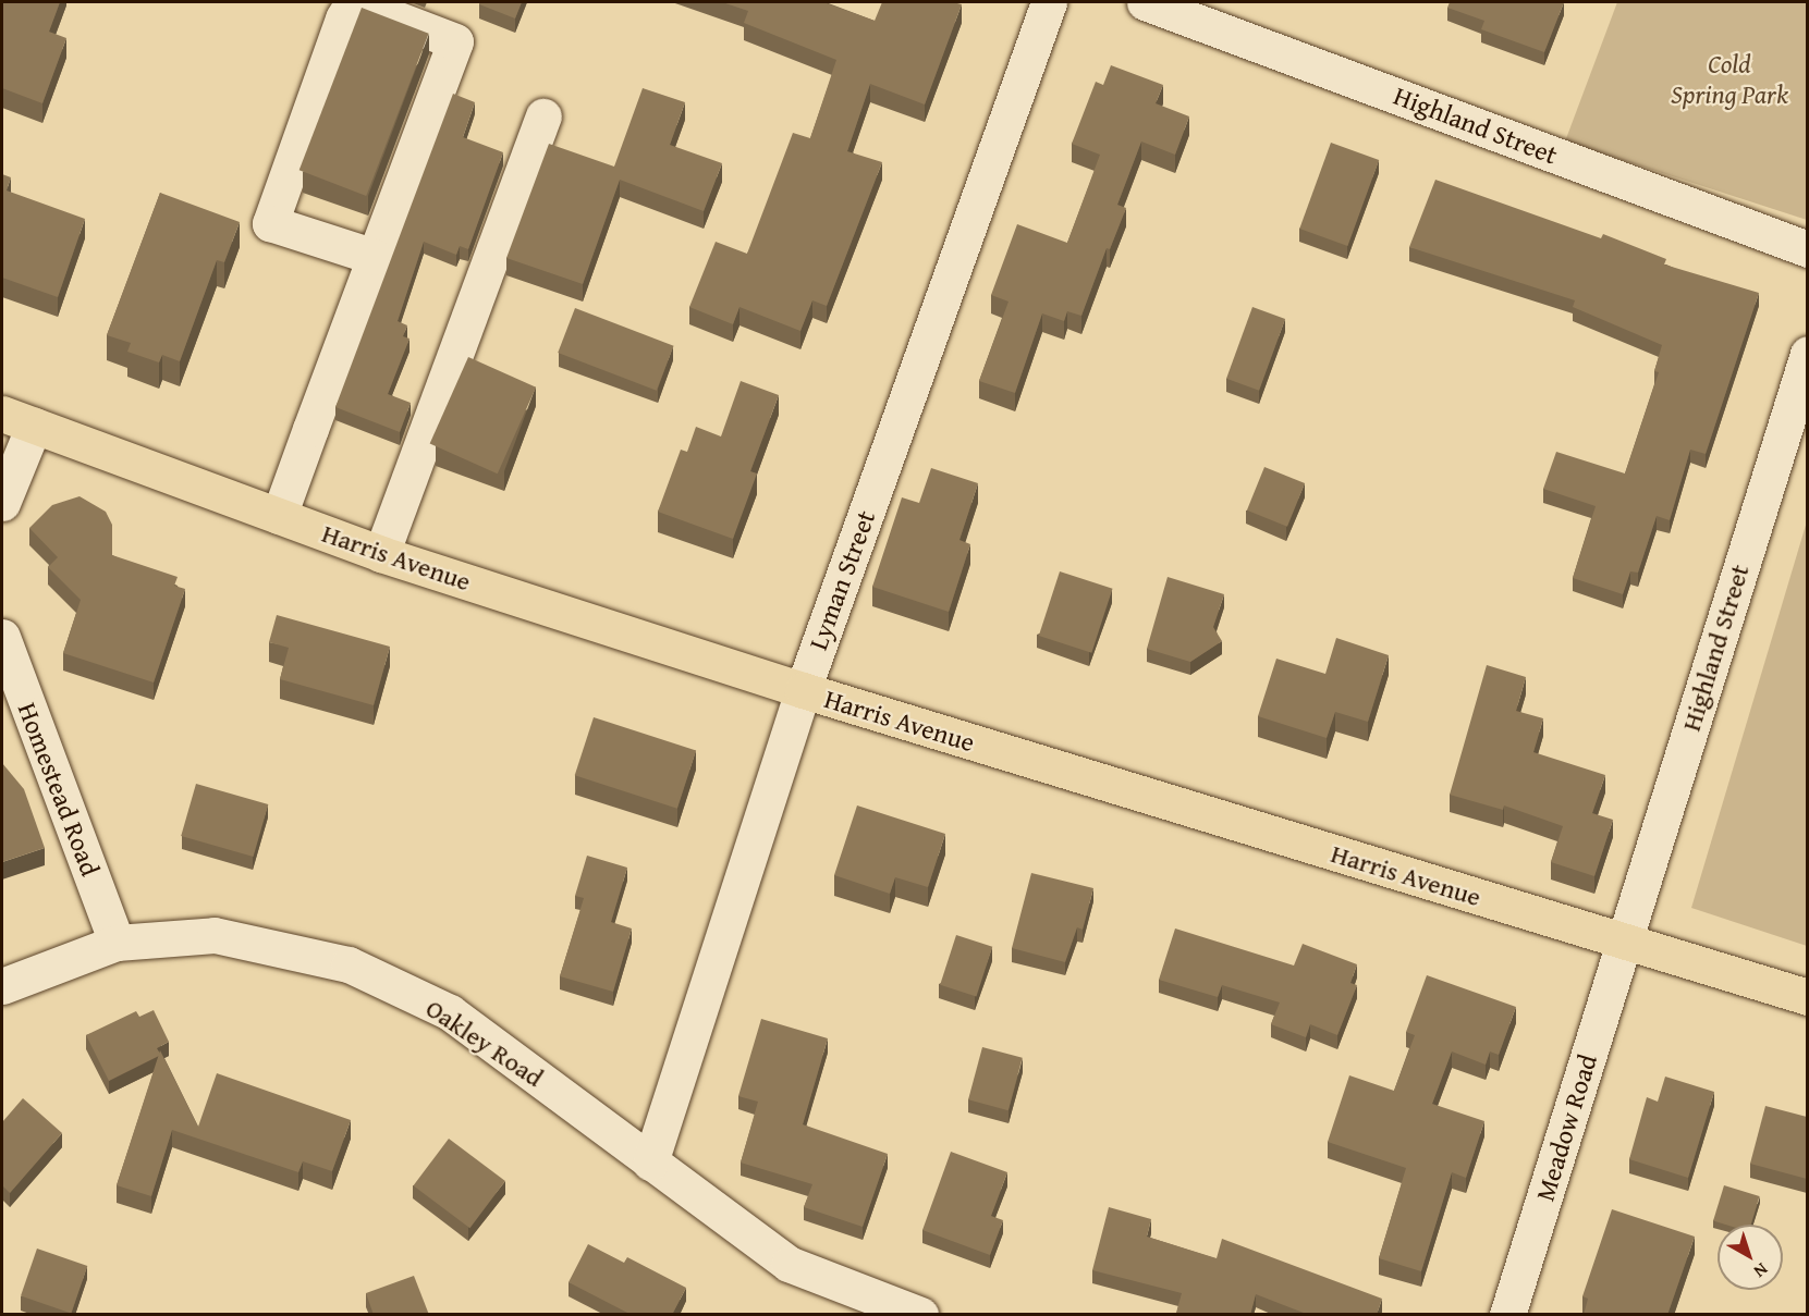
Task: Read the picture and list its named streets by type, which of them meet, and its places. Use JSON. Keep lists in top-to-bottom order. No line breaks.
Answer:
{"streets":{"main road":["Harris Avenue"],"street":["Highland Street","Lyman Street","Homestead Road","Oakley Road","Meadow Road"]},"crossings":[["Highland Street","Harris Avenue"],["Highland Street","Meadow Road"],["Harris Avenue","Lyman Street"],["Harris Avenue","Meadow Road"],["Lyman Street","Oakley Road"],["Homestead Road","Oakley Road"]],"parks":["Cold Spring Park"],"north":"bottom right"}
